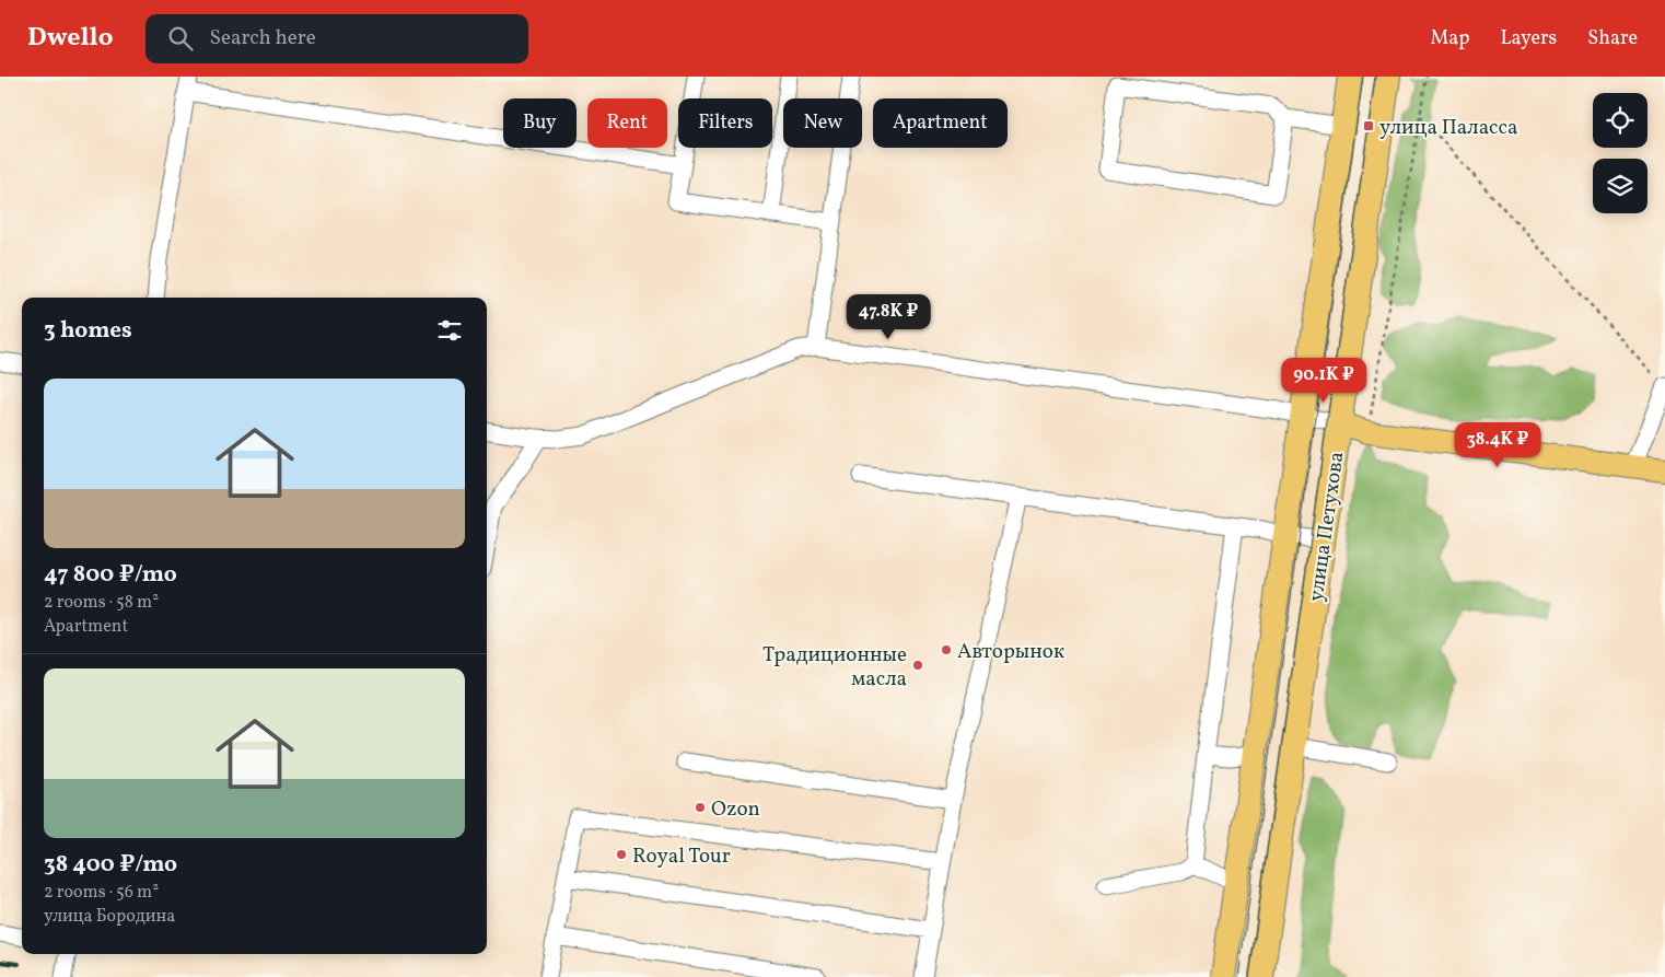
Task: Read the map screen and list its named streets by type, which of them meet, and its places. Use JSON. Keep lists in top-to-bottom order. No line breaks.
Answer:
{"streets":{"highway":["улица Петухова"]},"places":{"transit":["улица Паласса"],"other":["Авторынок","Традиционные масла","Ozon","Royal Tour"]},"page":{"header":"Dwello","search":"Search here","nav":["Map","Layers","Share"],"chip":["Buy","Rent","Filters","New","Apartment"],"price":["47.8K ₽","90.1K ₽","38.4K ₽"],"heading":"3 homes","list":[{"name":"47 800 ₽/mo","note":"2 rooms · 58 m² · Apartment"},{"name":"38 400 ₽/mo","note":"2 rooms · 56 m² · улица Бородина"}]}}
